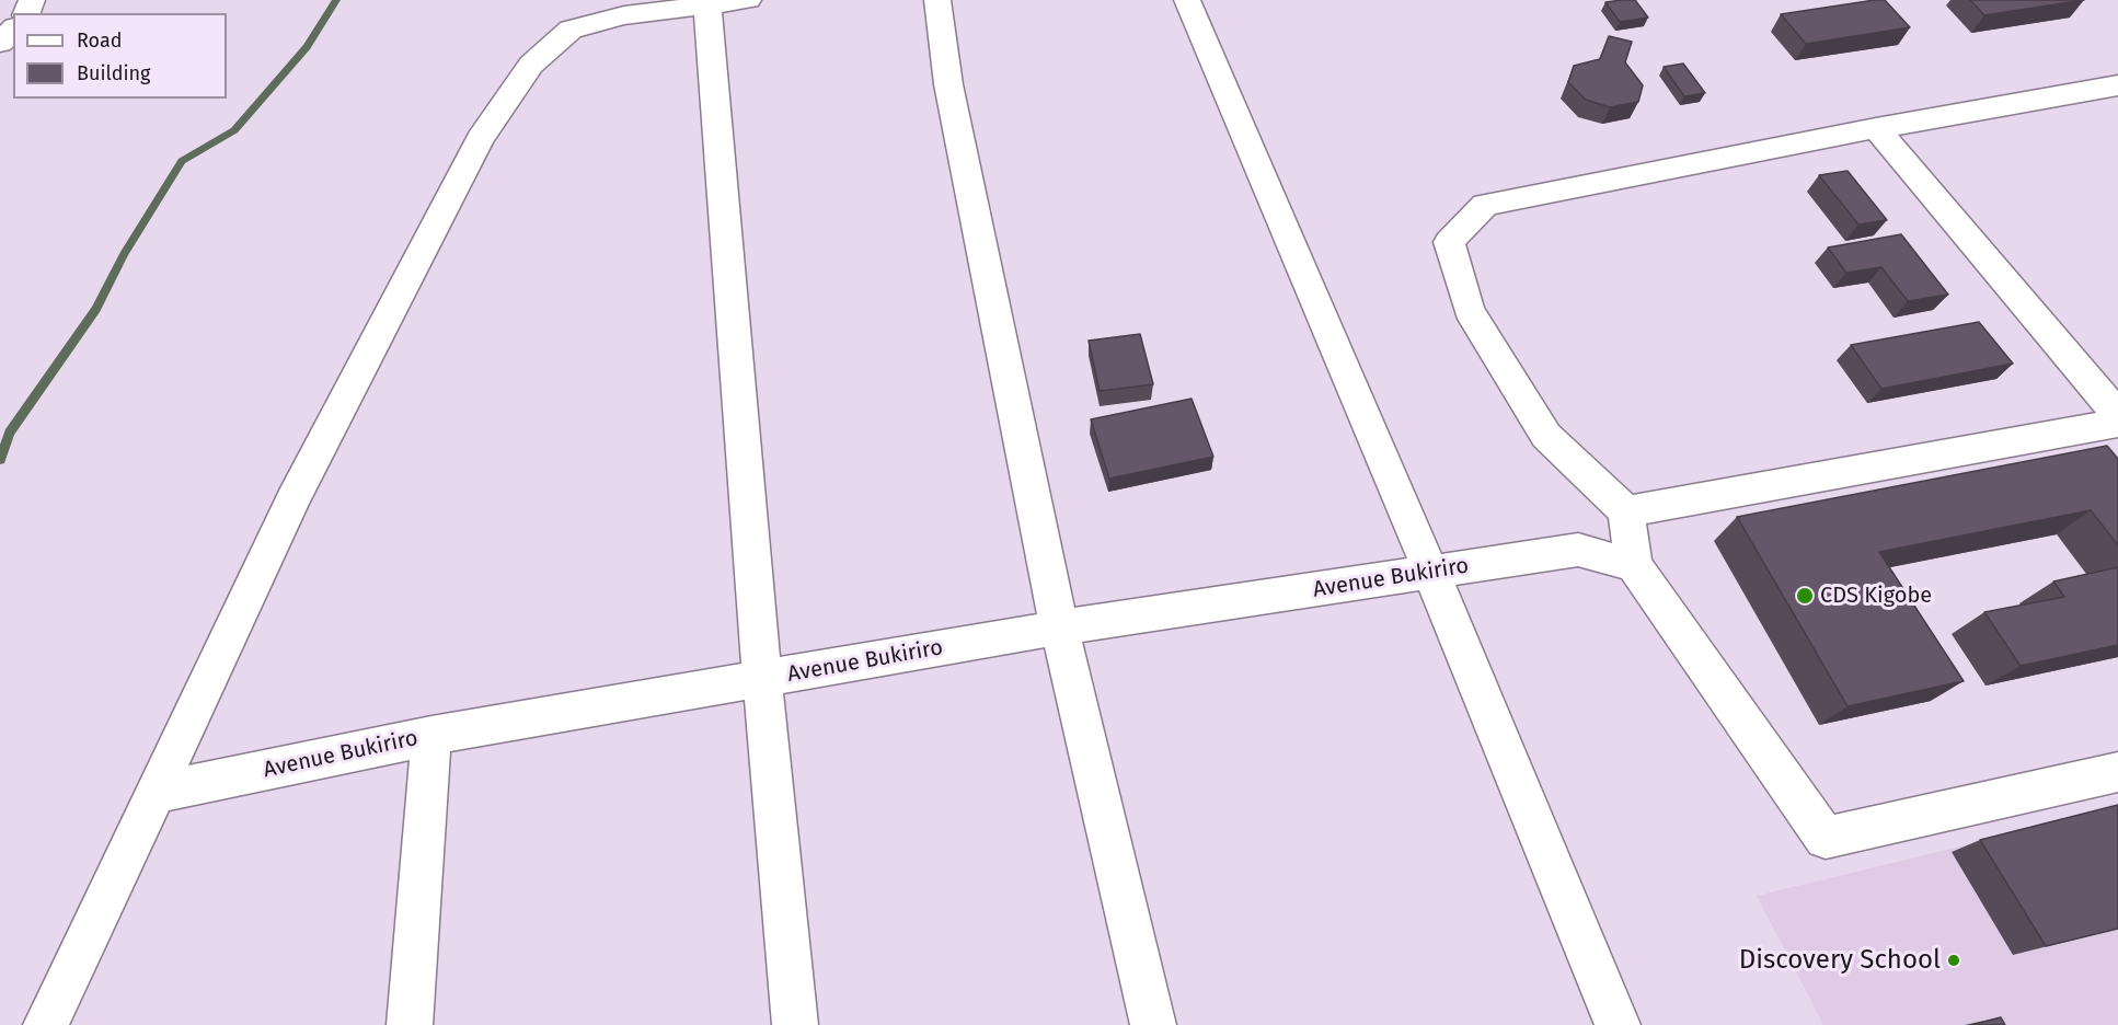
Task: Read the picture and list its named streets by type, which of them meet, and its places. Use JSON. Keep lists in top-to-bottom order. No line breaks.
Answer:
{"streets":{"street":["Avenue Bukiriro"]},"places":["CDS Kigobe","Discovery School"],"legend":["Road","Building"]}
